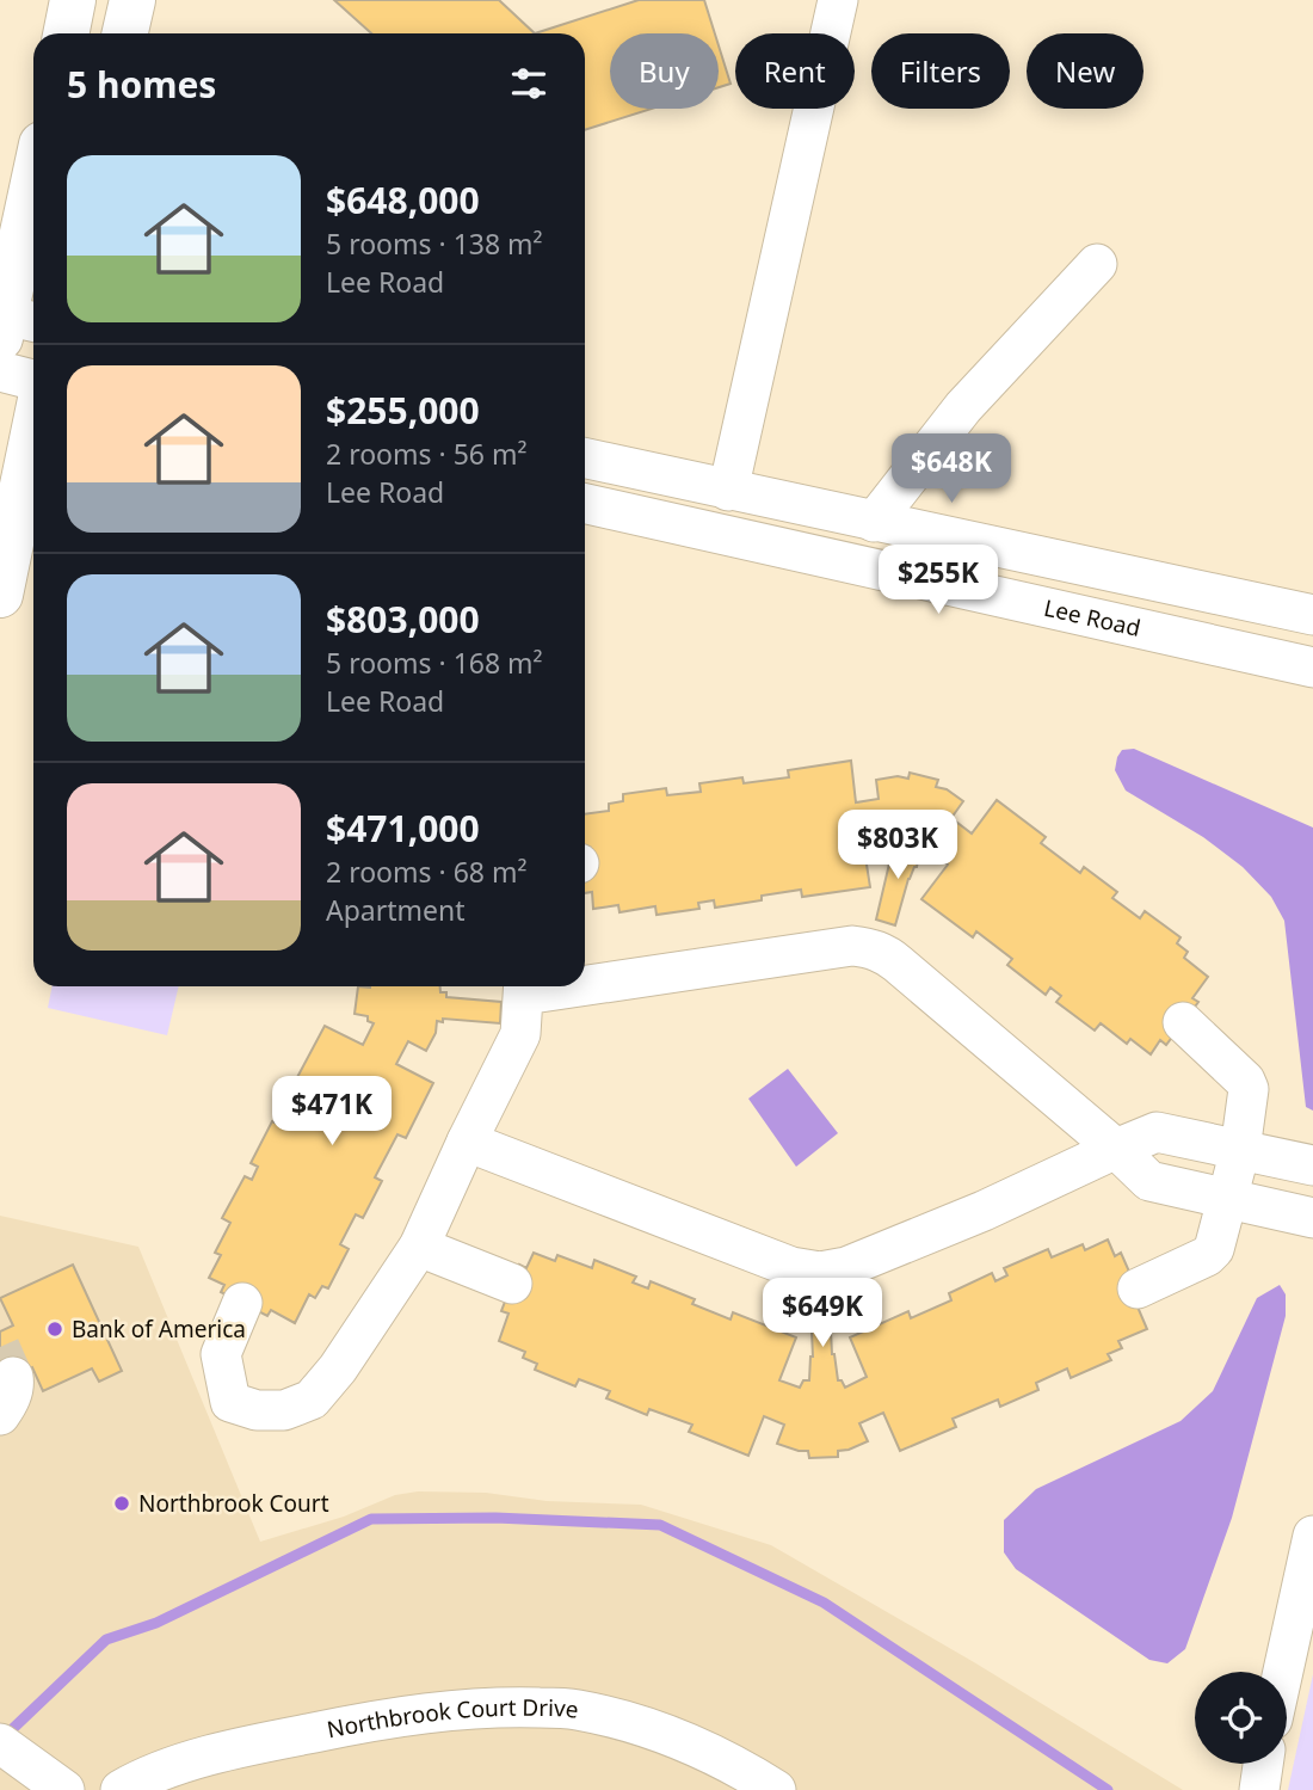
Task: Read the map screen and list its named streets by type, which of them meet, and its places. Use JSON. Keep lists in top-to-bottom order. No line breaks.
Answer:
{"streets":{"street":["Lee Road","Northbrook Court Drive"]},"places":["Bank of America","Northbrook Court"],"page":{"chip":["Buy","Rent","Filters","New"],"heading":"5 homes","list":[{"name":"$648,000","note":"5 rooms · 138 m² · Lee Road"},{"name":"$255,000","note":"2 rooms · 56 m² · Lee Road"},{"name":"$803,000","note":"5 rooms · 168 m² · Lee Road"},{"name":"$471,000","note":"2 rooms · 68 m² · Apartment"}],"price":["$648K","$255K","$803K","$471K","$649K"]}}
